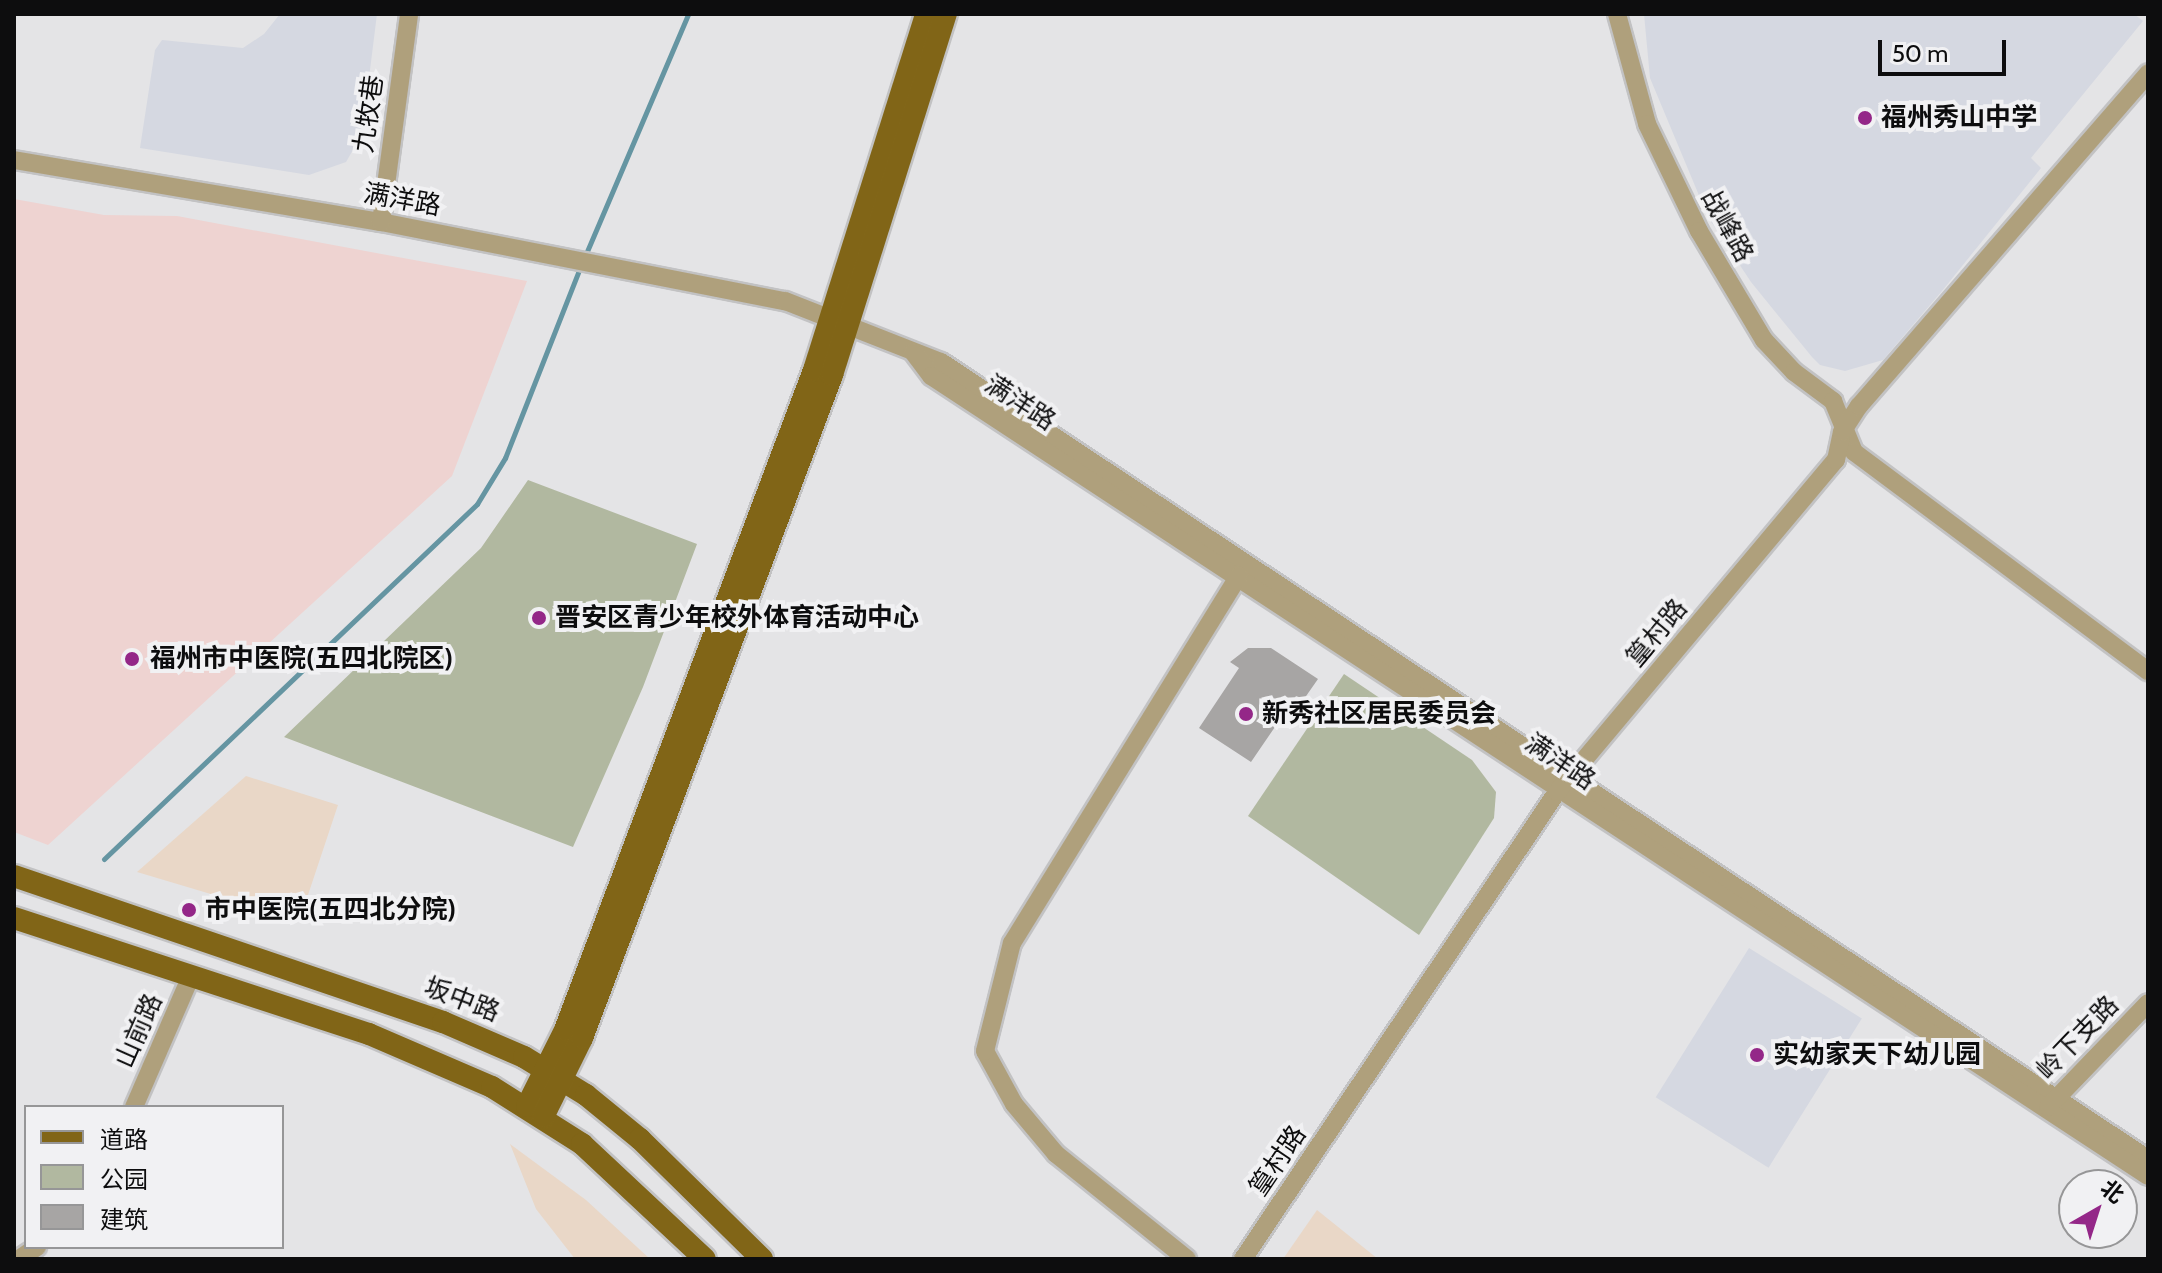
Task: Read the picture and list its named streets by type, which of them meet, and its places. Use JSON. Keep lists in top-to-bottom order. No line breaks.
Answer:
{"streets":{"main road":["坂中路"],"street":["九牧巷","满洋路","战峰路","篁村路","山前路","岭下支路"]},"crossings":[["九牧巷","满洋路"],["满洋路","篁村路"],["满洋路","岭下支路"],["战峰路","篁村路"]],"places":["福州秀山中学","晋安区青少年校外体育活动中心","福州市中医院(五四北院区)","新秀社区居民委员会","市中医院(五四北分院)","实幼家天下幼儿园"],"legend":["道路","公园","建筑"],"scale_bar":"50 m","north":"top right"}
